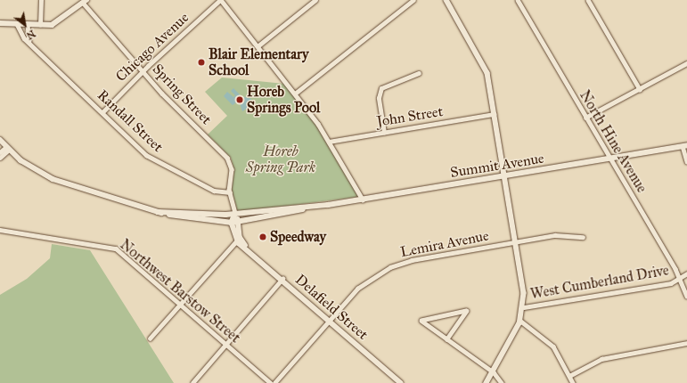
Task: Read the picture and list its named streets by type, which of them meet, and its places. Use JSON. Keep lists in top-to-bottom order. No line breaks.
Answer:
{"streets":{"main road":["Summit Avenue"],"street":["Chicago Avenue","Spring Street","John Street","Randall Street","North Hine Avenue","Lemira Avenue","West Cumberland Drive","Northwest Barstow Street","Delafield Street"]},"crossings":[["Chicago Avenue","Spring Street"],["Chicago Avenue","Randall Street"],["Spring Street","Randall Street"],["Spring Street","Summit Avenue"],["Spring Street","Delafield Street"],["North Hine Avenue","Summit Avenue"],["North Hine Avenue","West Cumberland Drive"],["Summit Avenue","Delafield Street"],["Lemira Avenue","Delafield Street"]],"parks":["Horeb Spring Park"],"places":["Blair Elementary School","Horeb Springs Pool","Speedway"],"north":"bottom right"}
